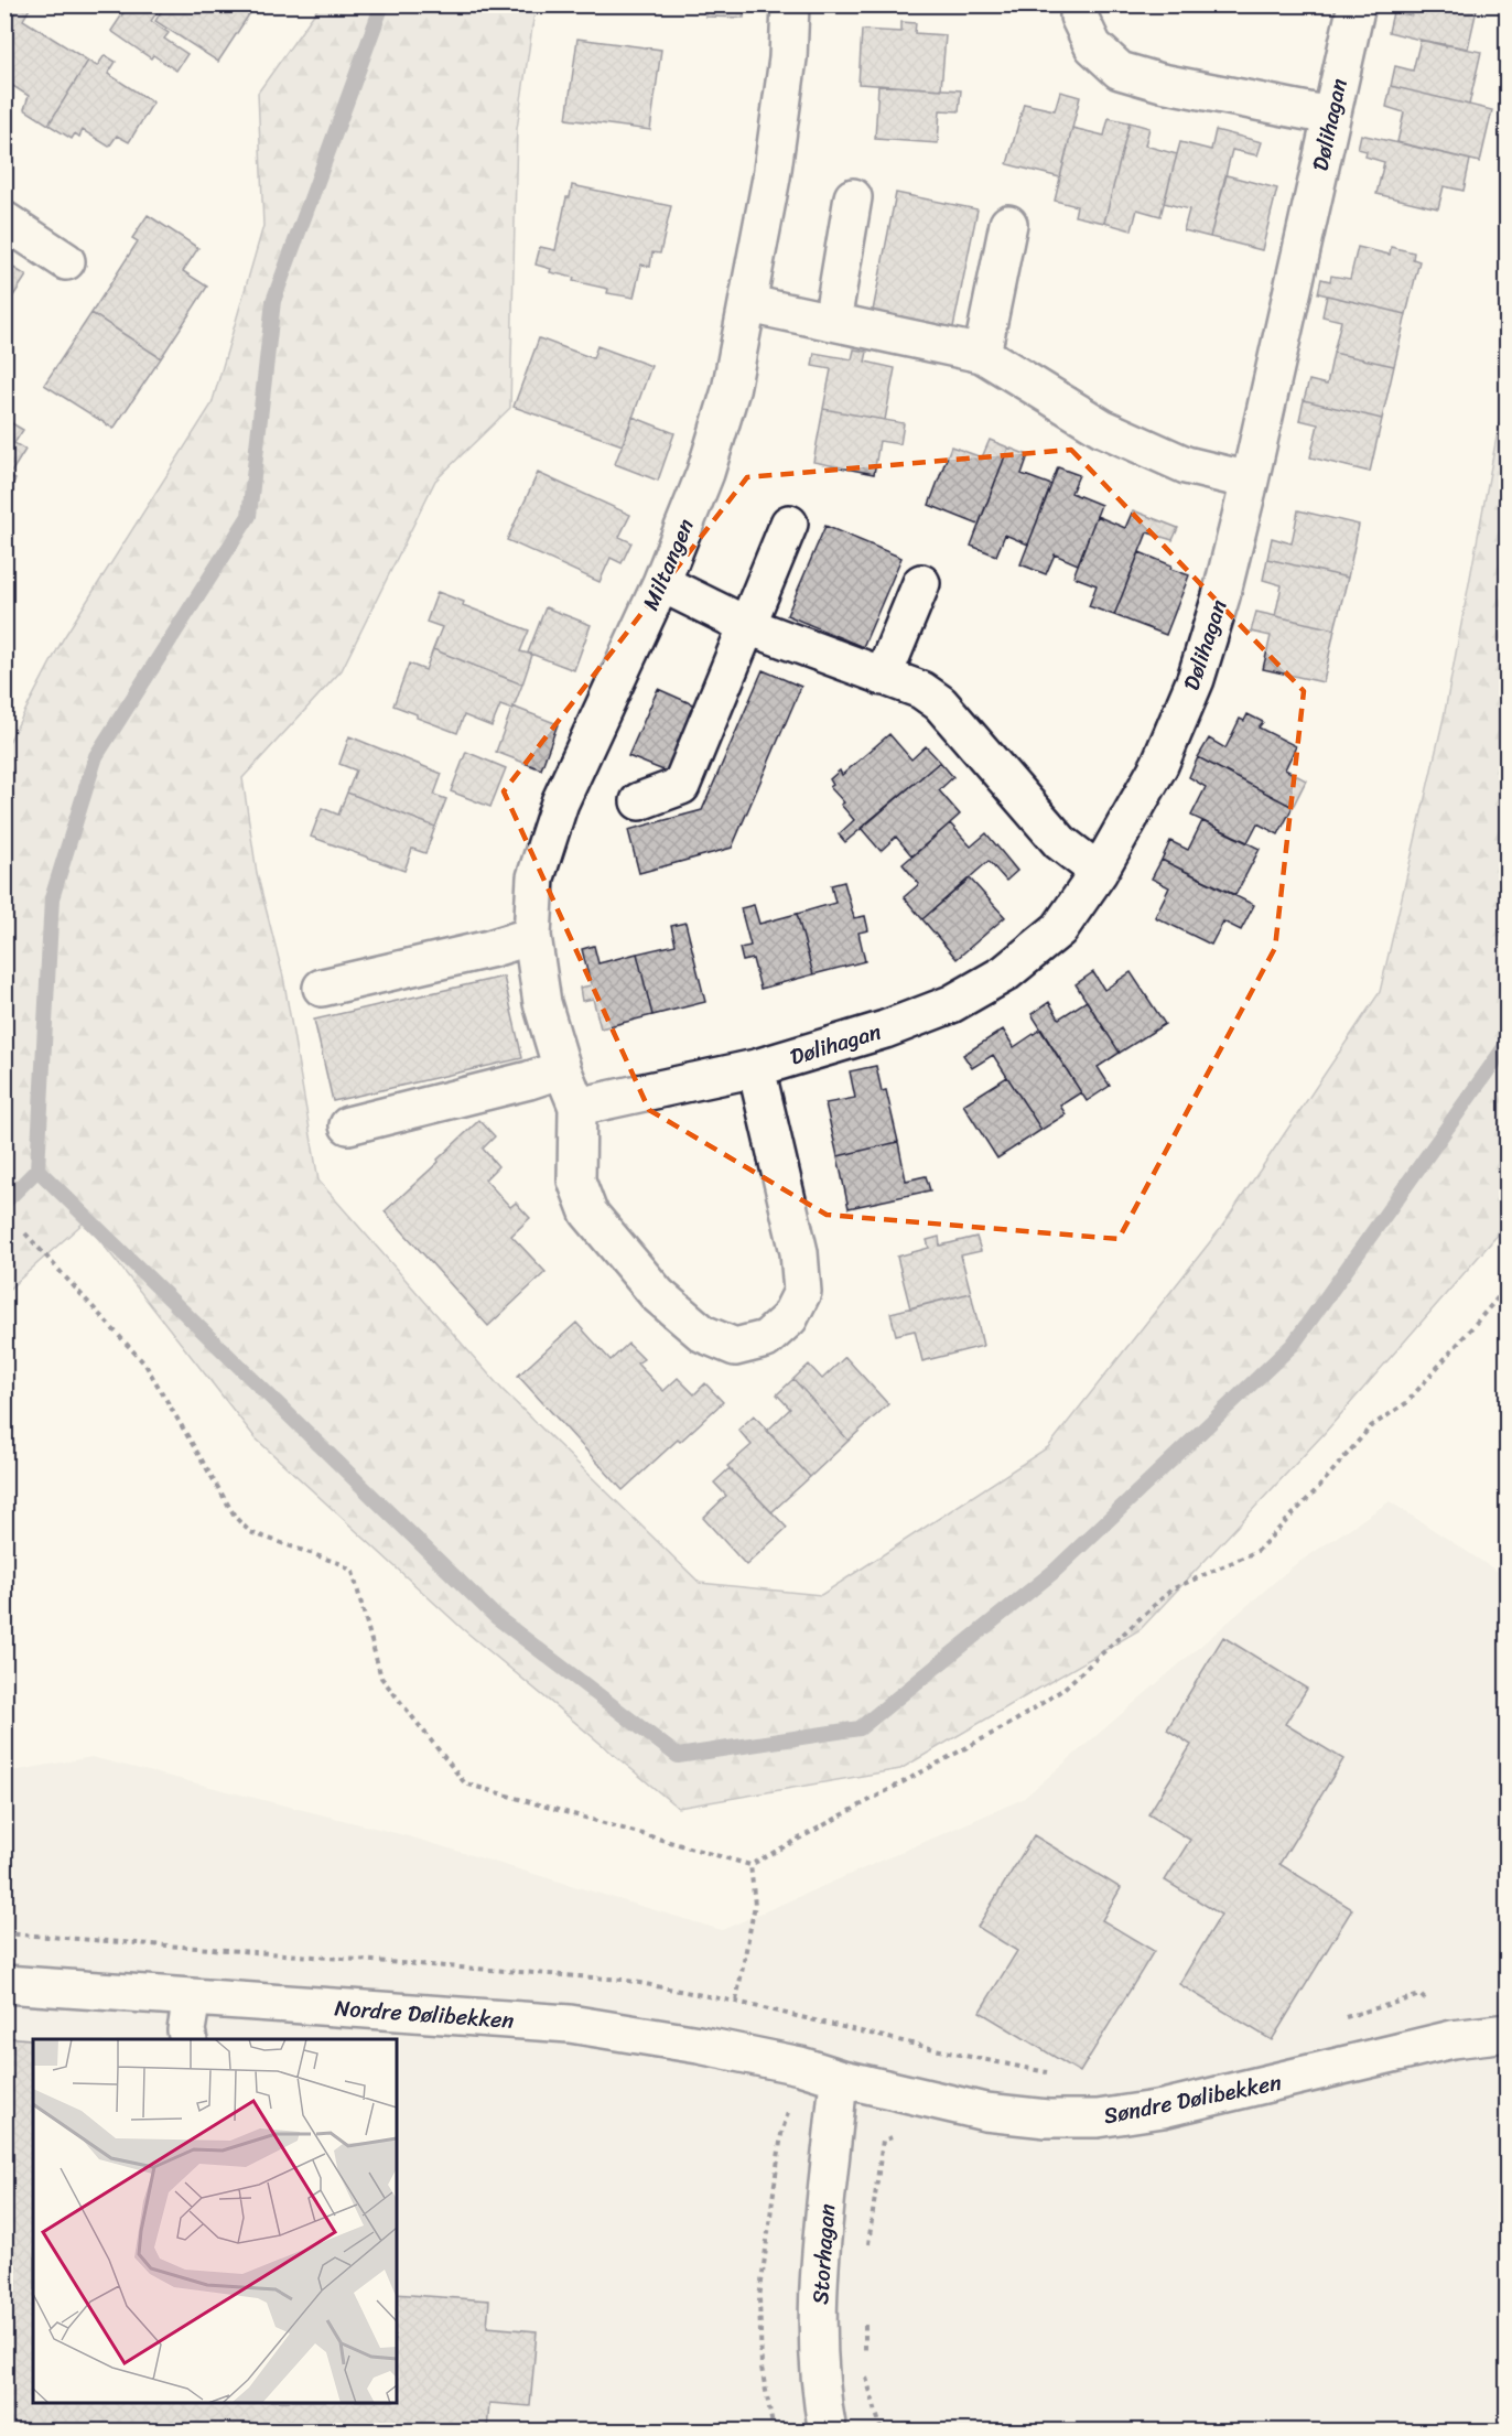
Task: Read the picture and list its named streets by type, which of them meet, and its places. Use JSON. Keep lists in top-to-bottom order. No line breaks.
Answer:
{"streets":{"street":["Dølihagan","Miltangen","Nordre Dølibekken","Søndre Dølibekken","Storhagan"]},"crossings":[["Dølihagan","Miltangen"],["Nordre Dølibekken","Søndre Dølibekken"],["Nordre Dølibekken","Storhagan"],["Søndre Dølibekken","Storhagan"]]}
